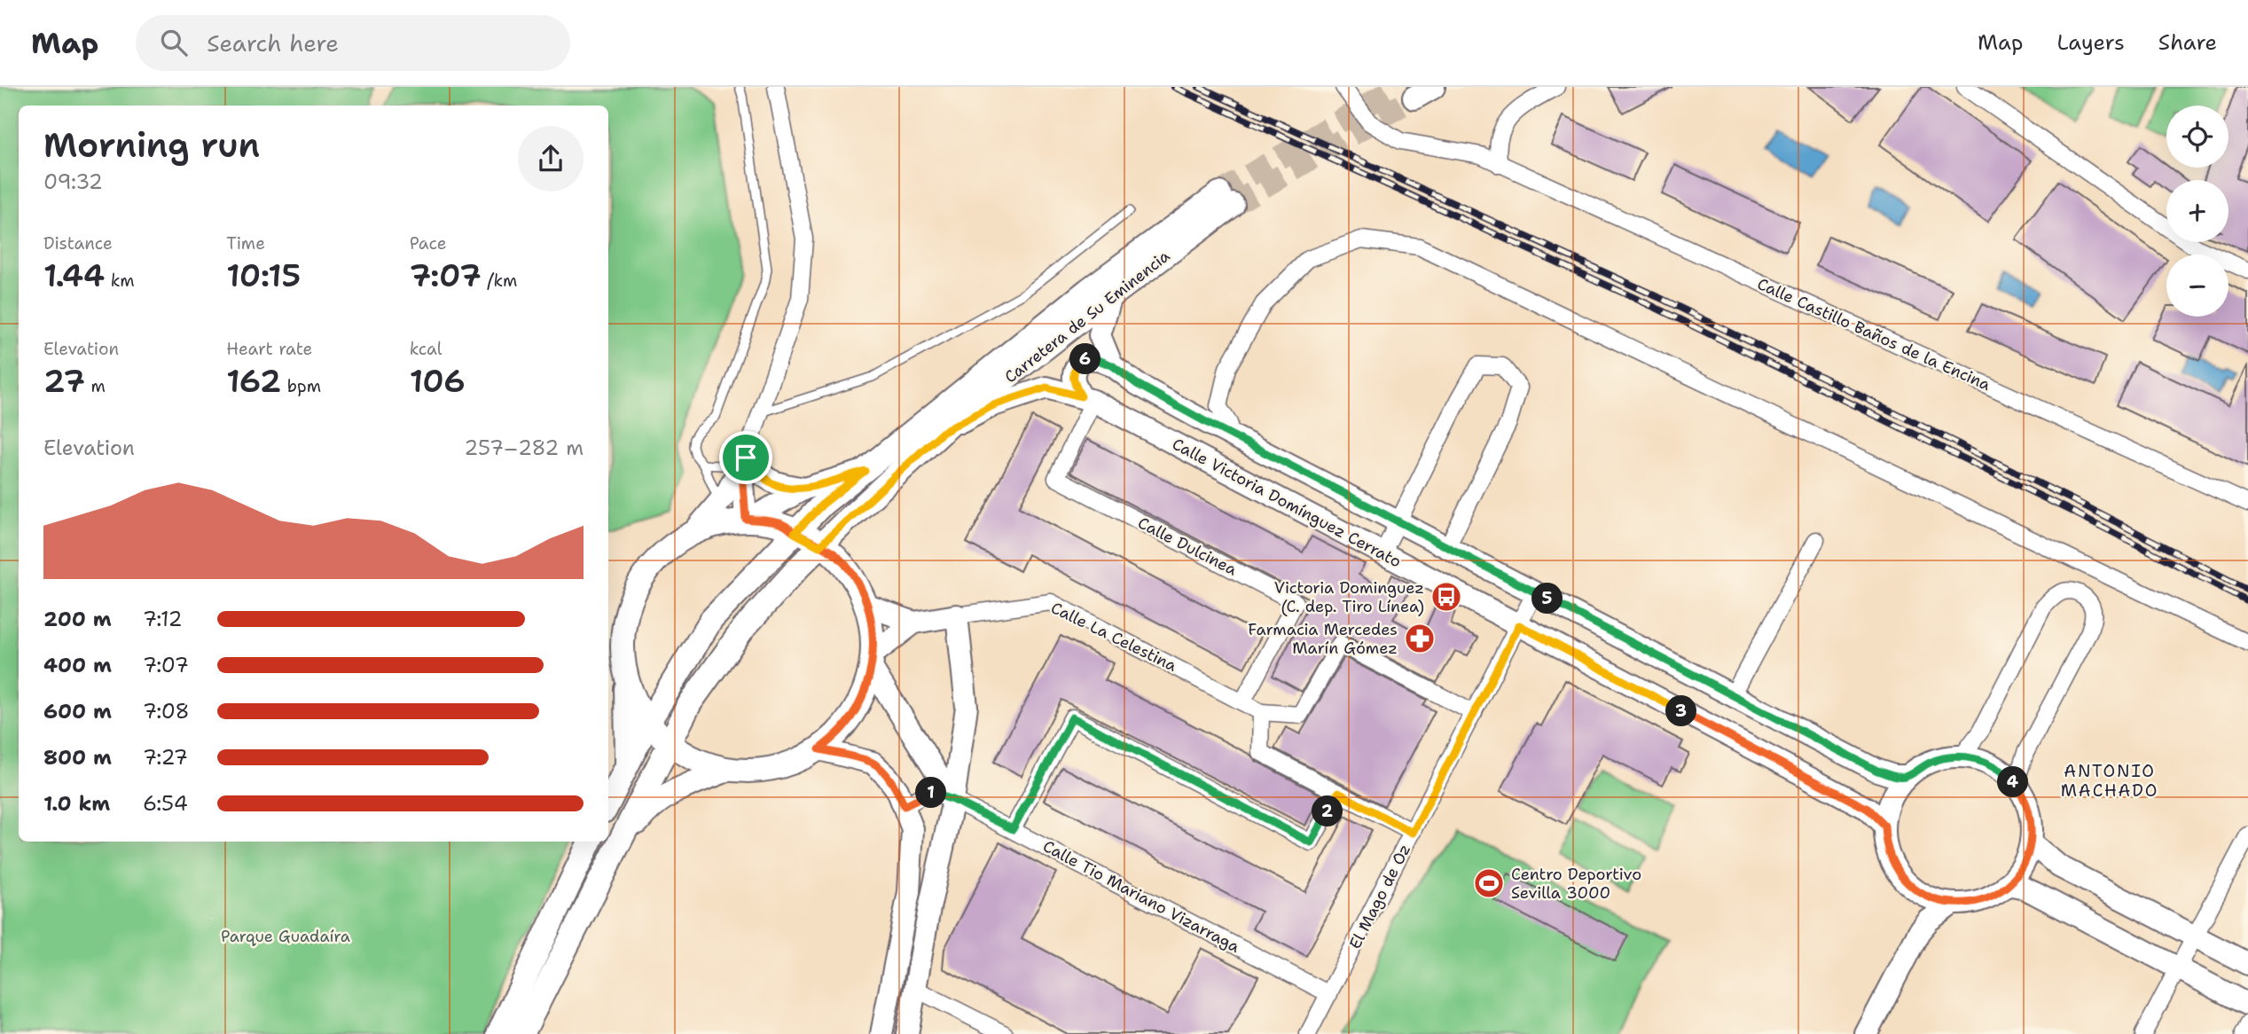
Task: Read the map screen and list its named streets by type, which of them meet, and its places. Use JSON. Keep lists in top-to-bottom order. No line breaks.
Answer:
{"streets":{"main road":["Carretera de Su Eminencia"],"street":["Calle Castillo Baños de la Encina","Calle Victoria Domínguez Cerrato","Calle Dulcinea","Calle La Celestina","Calle Tio Mariano Vizarraga","El Mago de Oz"]},"crossings":[["Carretera de Su Eminencia","Calle Victoria Domínguez Cerrato"],["Calle Victoria Domínguez Cerrato","Calle Dulcinea"],["Calle Victoria Domínguez Cerrato","El Mago de Oz"],["Calle Dulcinea","Calle La Celestina"],["Calle Tio Mariano Vizarraga","El Mago de Oz"]],"districts":["ANTONIO MACHADO"],"parks":["Parque Guadaíra"],"places":{"bus stop":["Victoria Dominguez (C. dep. Tiro Línea)"],"pharmacy":["Farmacia Mercedes Marín Gómez"],"sports":["Centro Deportivo Sevilla 3000"]},"page":{"header":"Map","search":"Search here","nav":["Map","Layers","Share"],"map_buttons":["+","−"],"heading":["Morning run","09:32"],"stats":[["Distance","1.44 km"],["Time","10:15"],["Pace","7:07 /km"],["Elevation","27 m"],["Heart rate","162 bpm"],["kcal","106"]],"pins":["6","5","3","4","1","2"],"chart":["Elevation","257–282 m"],"list":[{"name":"200 m","note":"7:12"},{"name":"400 m","note":"7:07"},{"name":"600 m","note":"7:08"},{"name":"800 m","note":"7:27"},{"name":"1.0 km","note":"6:54"}]}}
